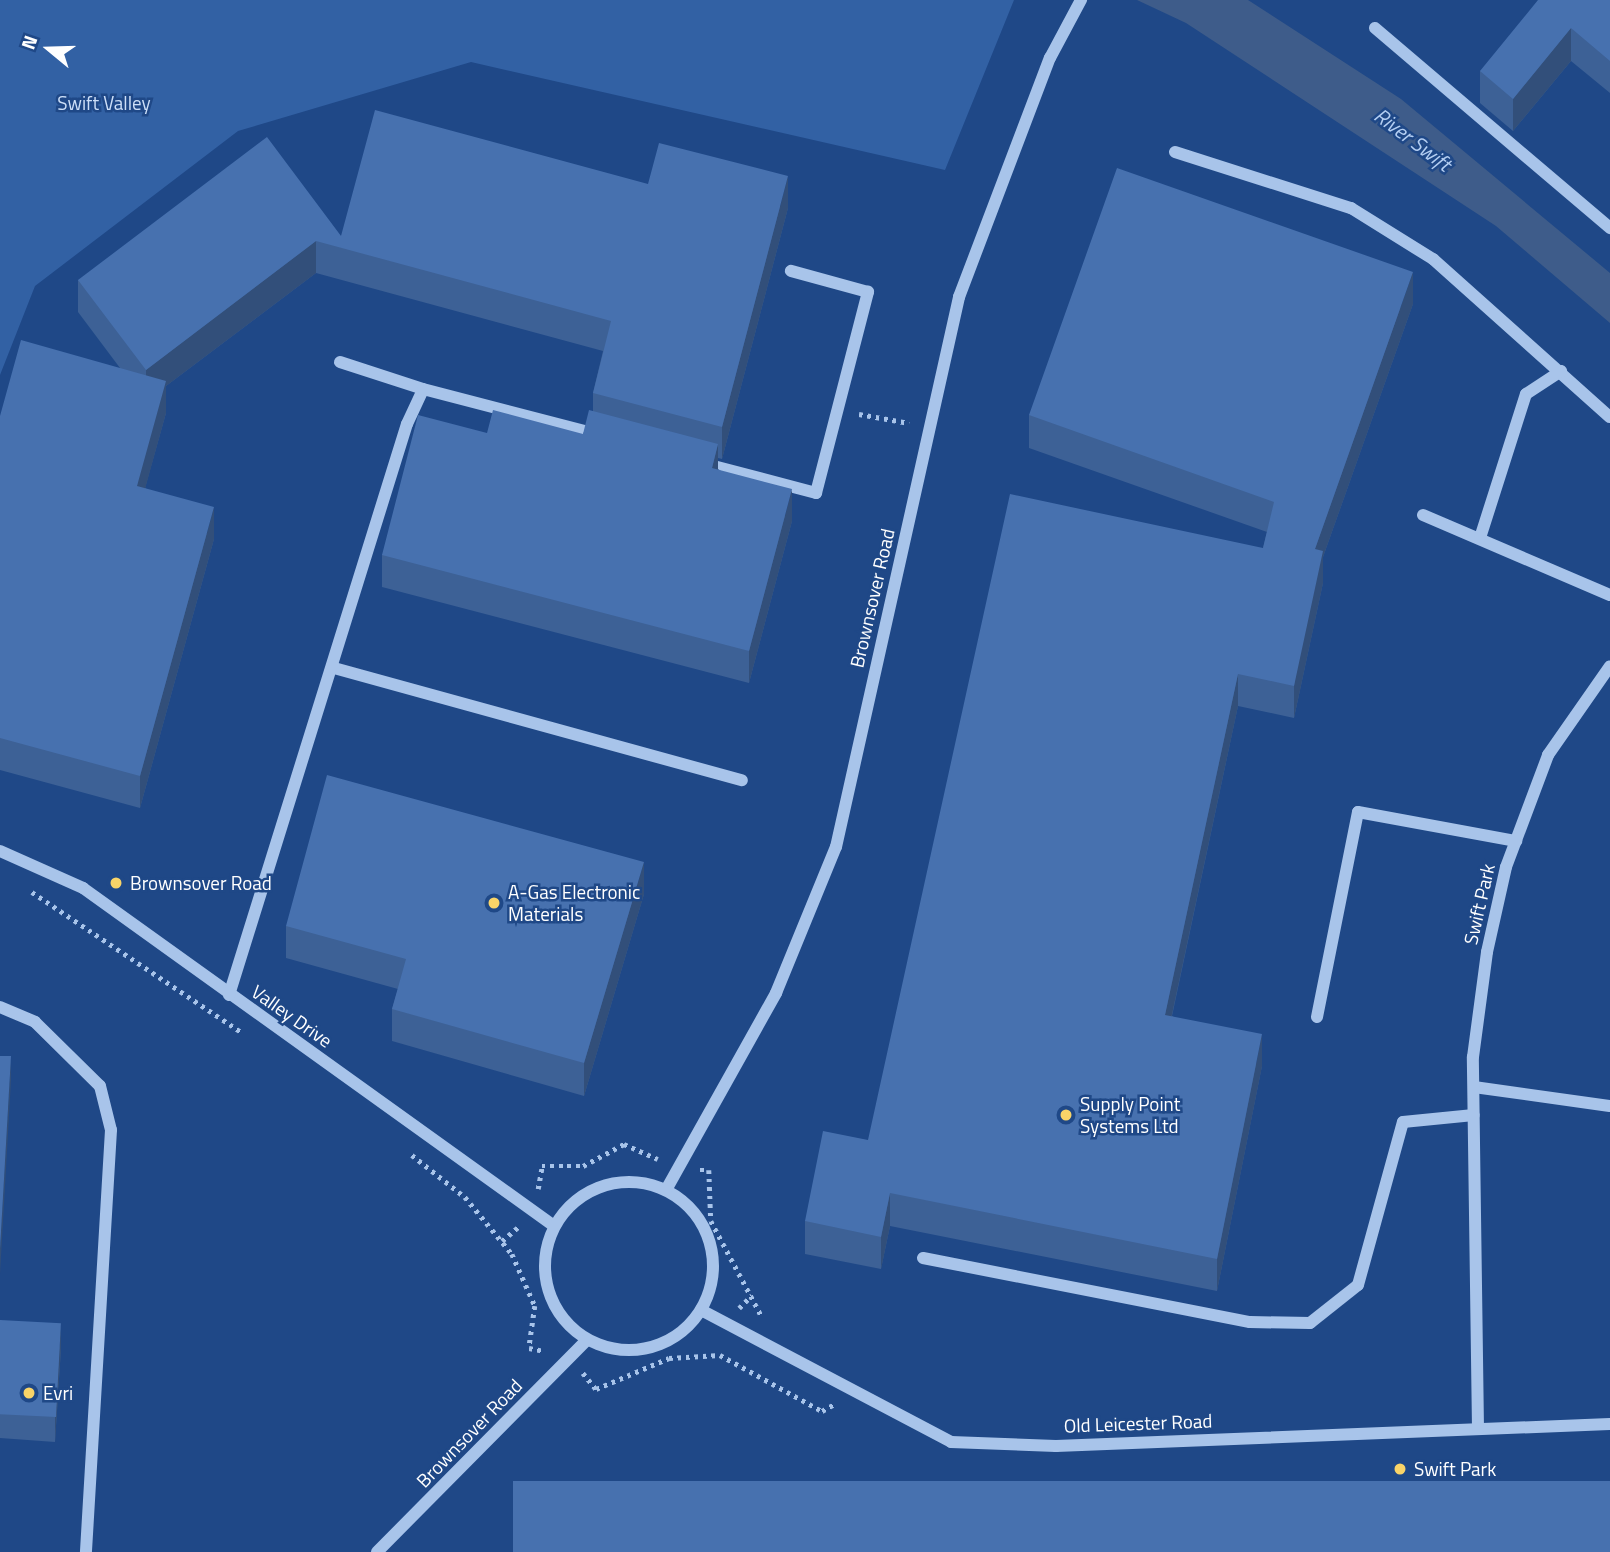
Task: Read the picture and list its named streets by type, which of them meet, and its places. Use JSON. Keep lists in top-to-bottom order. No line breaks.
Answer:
{"streets":{"street":["Brownsover Road","Swift Park","Valley Drive","Old Leicester Road"]},"crossings":[["Brownsover Road","Valley Drive"],["Brownsover Road","Old Leicester Road"],["Swift Park","Old Leicester Road"],["Valley Drive","Old Leicester Road"]],"water":["River Swift"],"parks":["Swift Valley"],"places":["Brownsover Road","A-Gas Electronic Materials","Supply Point Systems Ltd","Evri","Swift Park"],"north":"left"}
